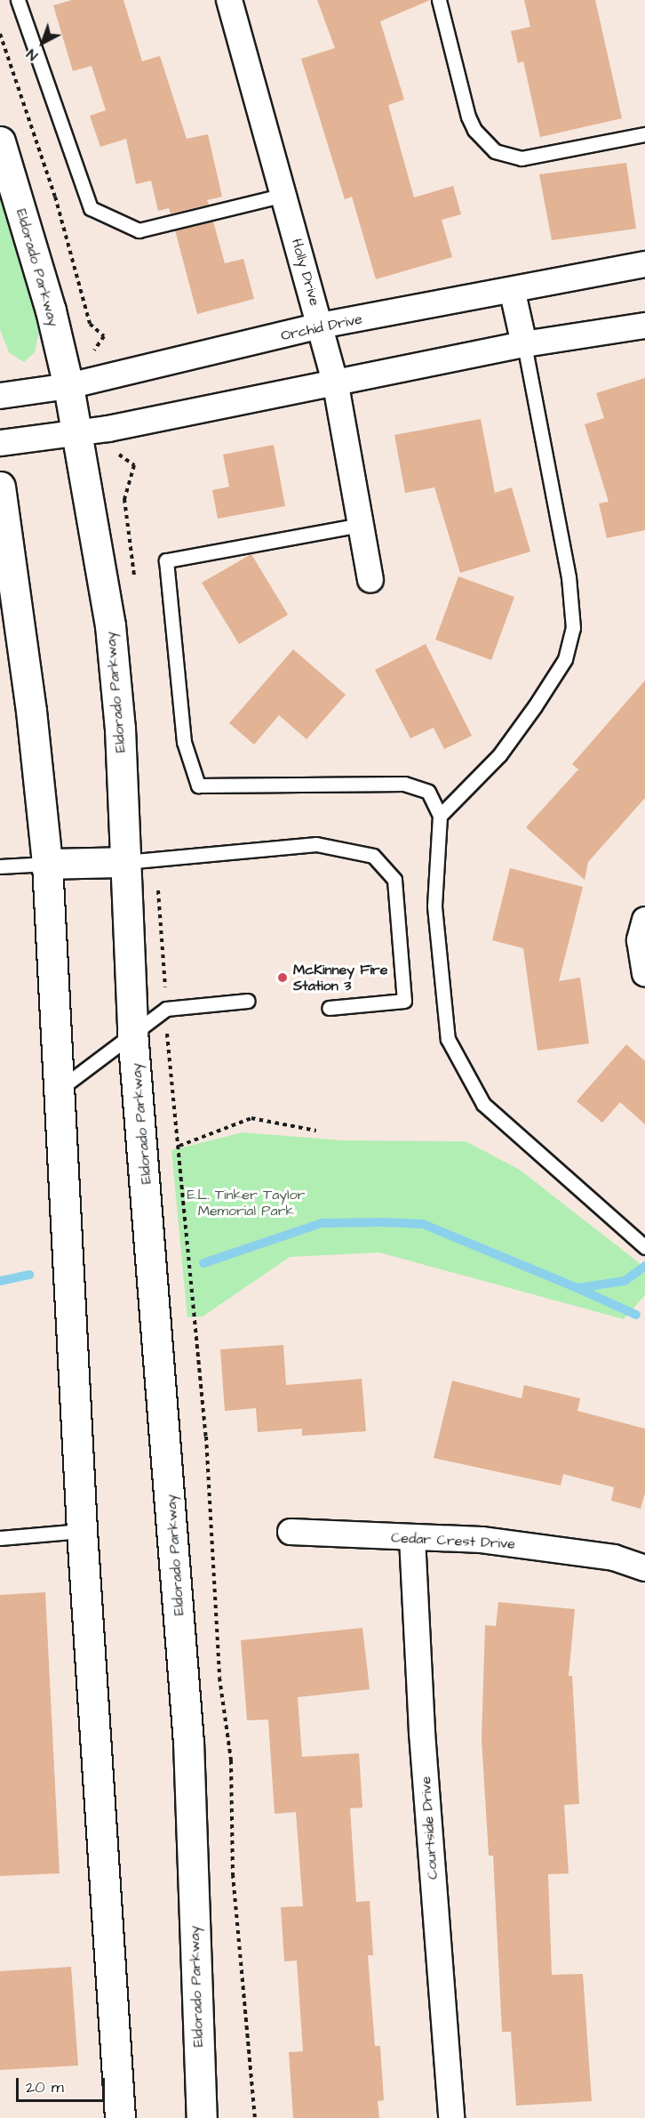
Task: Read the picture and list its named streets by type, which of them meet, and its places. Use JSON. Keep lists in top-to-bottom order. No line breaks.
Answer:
{"streets":{"main road":["Eldorado Parkway"],"street":["Holly Drive","Orchid Drive","Cedar Crest Drive","Courtside Drive"]},"crossings":[["Eldorado Parkway","Orchid Drive"],["Holly Drive","Orchid Drive"],["Cedar Crest Drive","Courtside Drive"]],"parks":["E.L. Tinker Taylor Memorial Park"],"places":["McKinney Fire Station 3"],"scale_bar":"20 m","north":"bottom left"}
